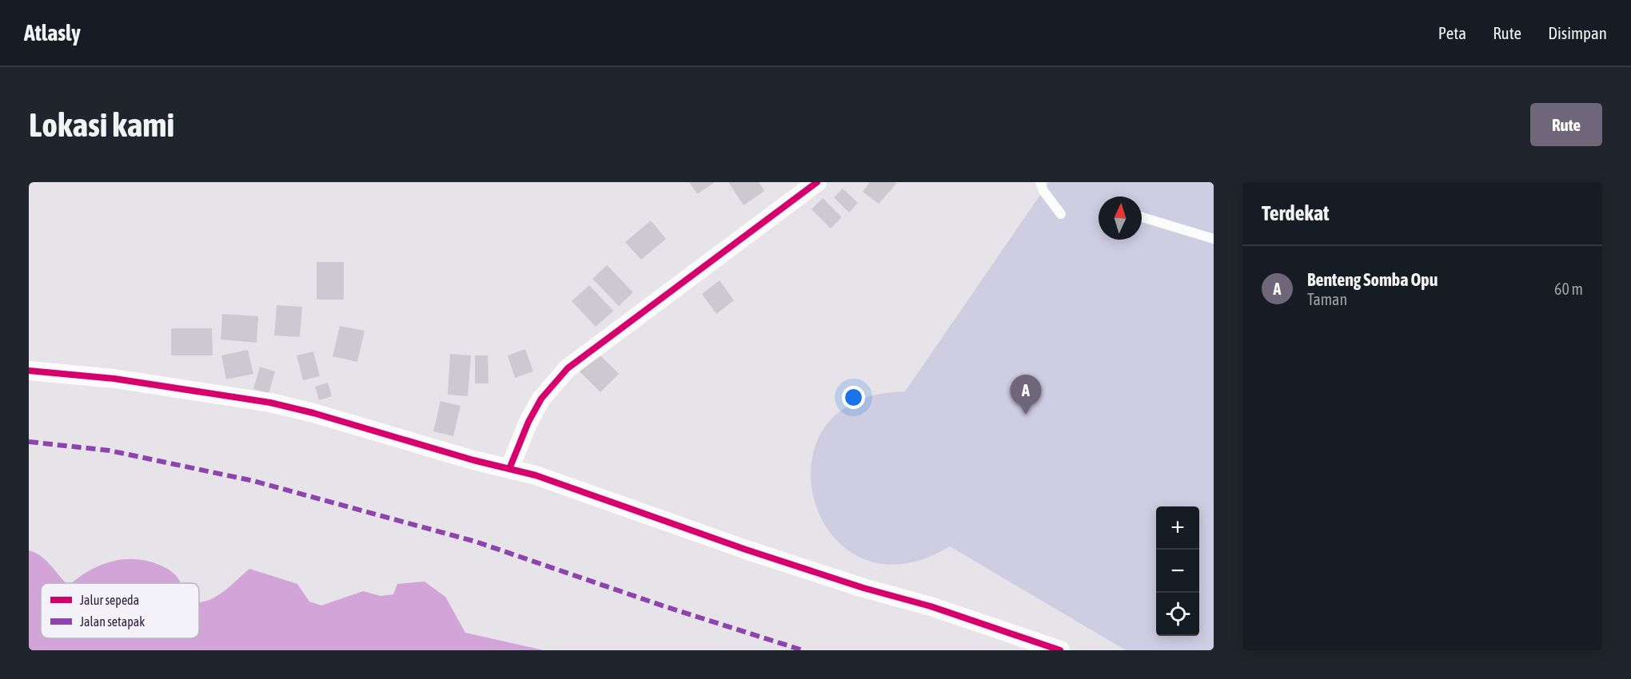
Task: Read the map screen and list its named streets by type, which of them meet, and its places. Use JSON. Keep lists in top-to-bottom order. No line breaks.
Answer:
{"legend":["Jalur sepeda","Jalan setapak"],"north":"top","page":{"header":"Atlasly","nav":["Peta","Rute","Disimpan"],"buttons":"Rute","title":"Lokasi kami","heading":"Terdekat","list":[{"mark":"A","name":"Benteng Somba Opu","note":"Taman","value":"60 m"}],"pins":"A","map_buttons":["+","−"]}}
